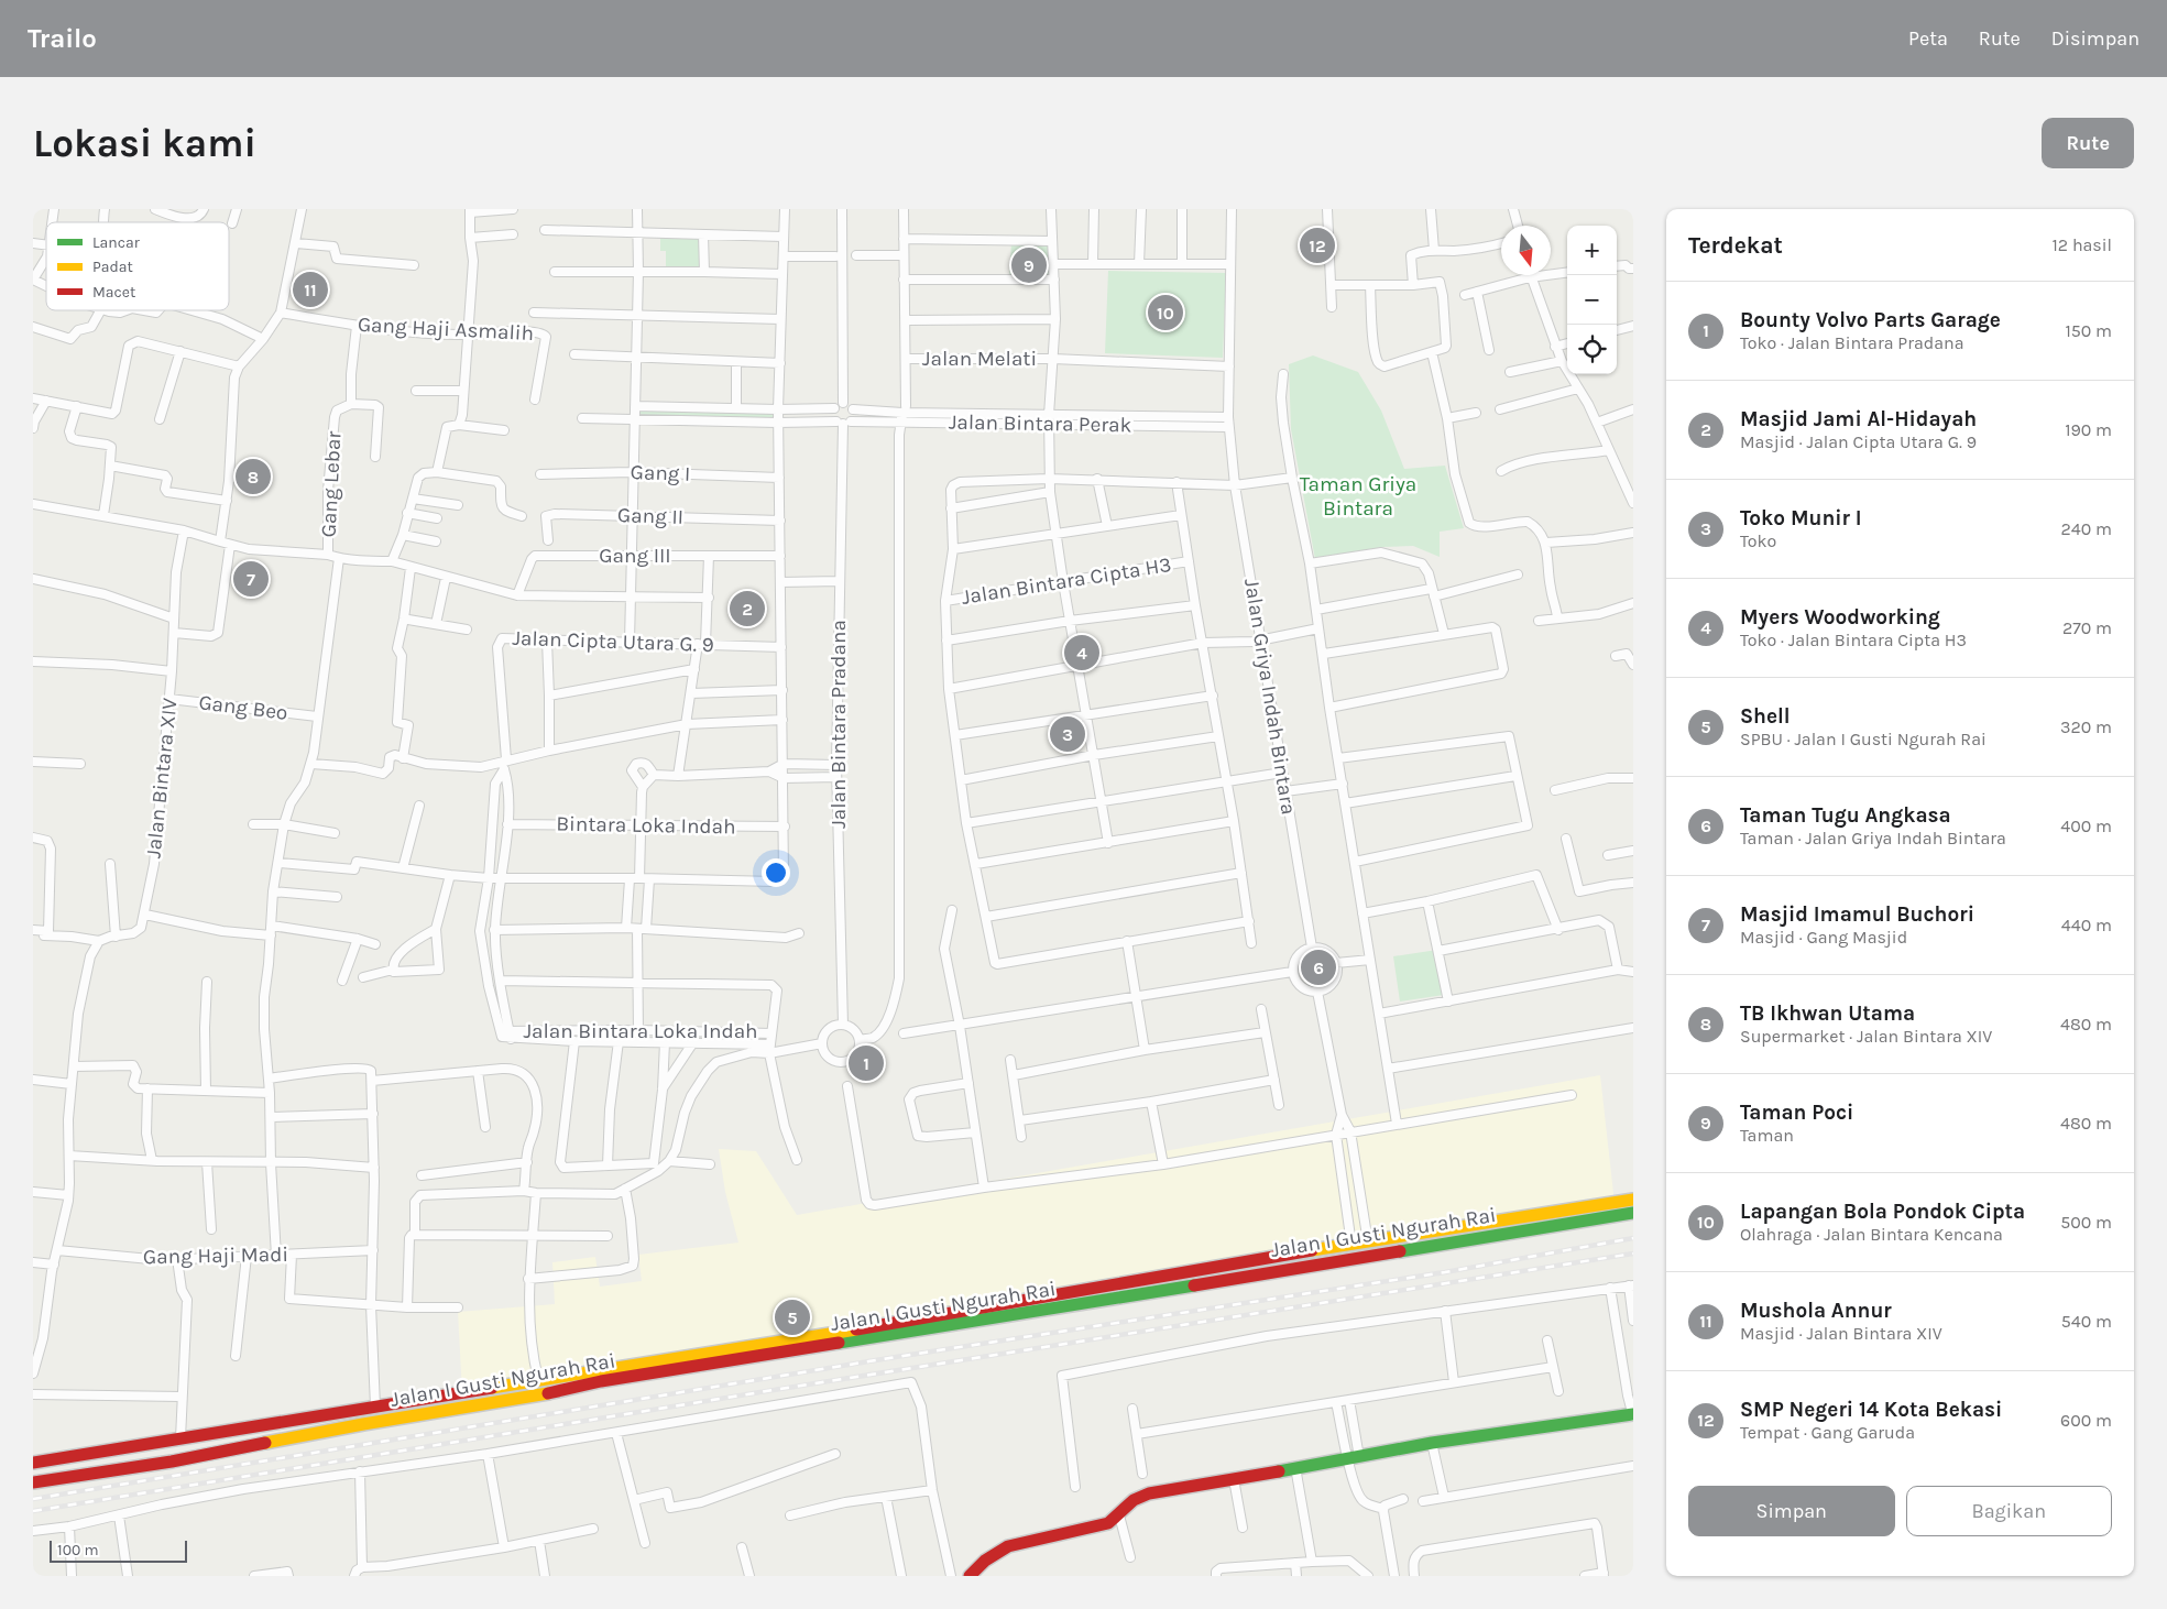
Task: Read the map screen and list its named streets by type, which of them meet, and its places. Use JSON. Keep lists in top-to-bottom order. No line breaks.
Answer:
{"streets":{"main road":["Jalan I Gusti Ngurah Rai"],"street":["Gang Haji Asmalih","Jalan Melati","Jalan Bintara Perak","Gang I","Gang Lebar","Gang II","Gang III","Jalan Bintara Cipta H3","Jalan Cipta Utara G. 9","Jalan Griya Indah Bintara","Gang Beo","Jalan Bintara Pradana","Jalan Bintara XIV","Bintara Loka Indah","Jalan Bintara Loka Indah","Gang Haji Madi"]},"crossings":[["Gang Haji Asmalih","Gang Lebar"],["Jalan Melati","Jalan Griya Indah Bintara"],["Jalan Bintara Perak","Jalan Griya Indah Bintara"],["Jalan Bintara Perak","Jalan Bintara Pradana"],["Gang Beo","Jalan Bintara XIV"],["Bintara Loka Indah","Jalan Bintara Loka Indah"]],"parks":["Taman Griya Bintara"],"legend":["Lancar","Padat","Macet"],"scale_bar":"100 m","north":"bottom","page":{"header":"Trailo","nav":["Peta","Rute","Disimpan"],"buttons":["Rute",["Simpan","Bagikan"]],"title":"Lokasi kami","heading":["Terdekat","12 hasil"],"map_buttons":["+","−"],"pins":["12","9","11","10","8","7","2","4","3","6","1","5"],"list":[{"mark":"1","name":"Bounty Volvo Parts Garage","note":"Toko · Jalan Bintara Pradana","value":"150 m"},{"mark":"2","name":"Masjid Jami Al-Hidayah","note":"Masjid · Jalan Cipta Utara G. 9","value":"190 m"},{"mark":"3","name":"Toko Munir I","note":"Toko","value":"240 m"},{"mark":"4","name":"Myers Woodworking","note":"Toko · Jalan Bintara Cipta H3","value":"270 m"},{"mark":"5","name":"Shell","note":"SPBU · Jalan I Gusti Ngurah Rai","value":"320 m"},{"mark":"6","name":"Taman Tugu Angkasa","note":"Taman · Jalan Griya Indah Bintara","value":"400 m"},{"mark":"7","name":"Masjid Imamul Buchori","note":"Masjid · Gang Masjid","value":"440 m"},{"mark":"8","name":"TB Ikhwan Utama","note":"Supermarket · Jalan Bintara XIV","value":"480 m"},{"mark":"9","name":"Taman Poci","note":"Taman","value":"480 m"},{"mark":"10","name":"Lapangan Bola Pondok Cipta","note":"Olahraga · Jalan Bintara Kencana","value":"500 m"},{"mark":"11","name":"Mushola Annur","note":"Masjid · Jalan Bintara XIV","value":"540 m"},{"mark":"12","name":"SMP Negeri 14 Kota Bekasi","note":"Tempat · Gang Garuda","value":"600 m"}],"scale":"100 m"}}
